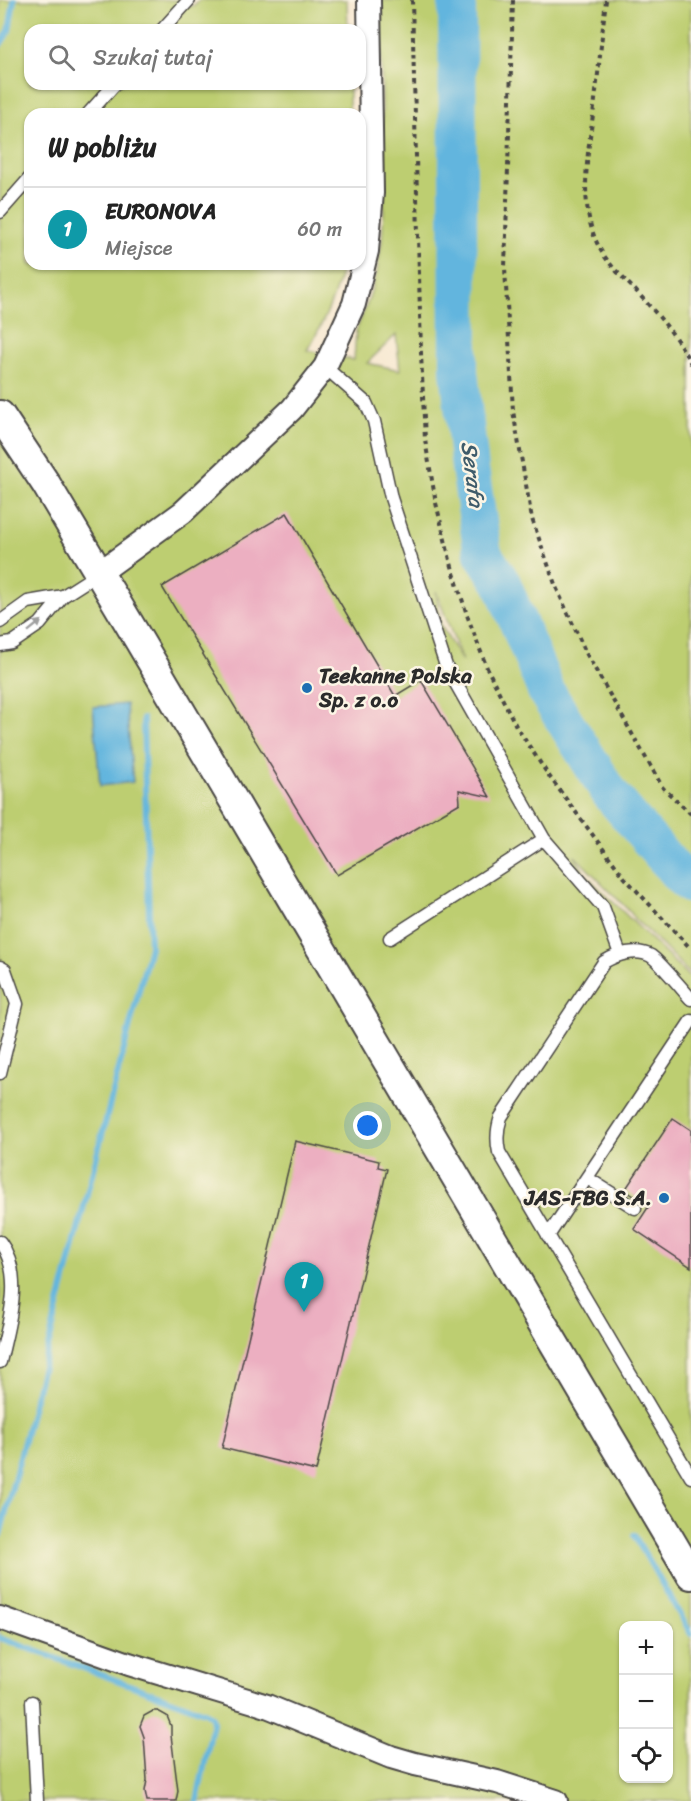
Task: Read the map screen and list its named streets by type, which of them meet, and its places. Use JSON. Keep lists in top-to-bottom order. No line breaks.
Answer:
{"water":["Serafa"],"places":["Teekanne Polska Sp. z o.o","JAS-FBG S.A."],"page":{"search":"Szukaj tutaj","heading":"W pobliżu","list":[{"mark":"1","name":"EURONOVA","note":"Miejsce","value":"60 m"}],"pins":"1","map_buttons":["+","−"]}}
